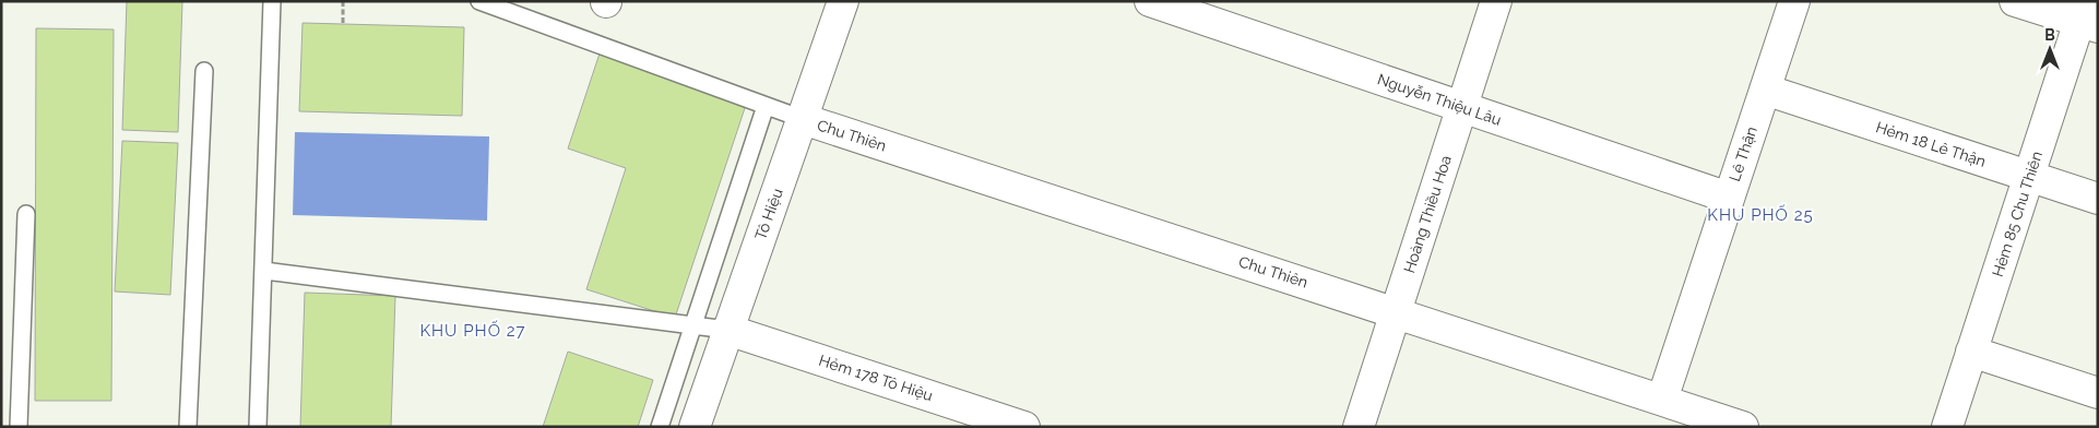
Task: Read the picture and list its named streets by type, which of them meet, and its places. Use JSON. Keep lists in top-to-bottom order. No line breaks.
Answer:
{"streets":{"street":["Nguyễn Thiệu Lâu","Chu Thiên","Hẻm 18 Lê Thận","Lê Thận","Tô Hiệu","Hoàng Thiều Hoa","Hẻm 85 Chu Thiên","Hẻm 178 Tô Hiệu"]},"crossings":[["Nguyễn Thiệu Lâu","Lê Thận"],["Nguyễn Thiệu Lâu","Hoàng Thiều Hoa"],["Chu Thiên","Lê Thận"],["Chu Thiên","Tô Hiệu"],["Chu Thiên","Hoàng Thiều Hoa"],["Hẻm 18 Lê Thận","Lê Thận"],["Hẻm 18 Lê Thận","Hẻm 85 Chu Thiên"],["Tô Hiệu","Hẻm 178 Tô Hiệu"]],"districts":["KHU PHỐ 25","KHU PHỐ 27"],"north":"top"}
